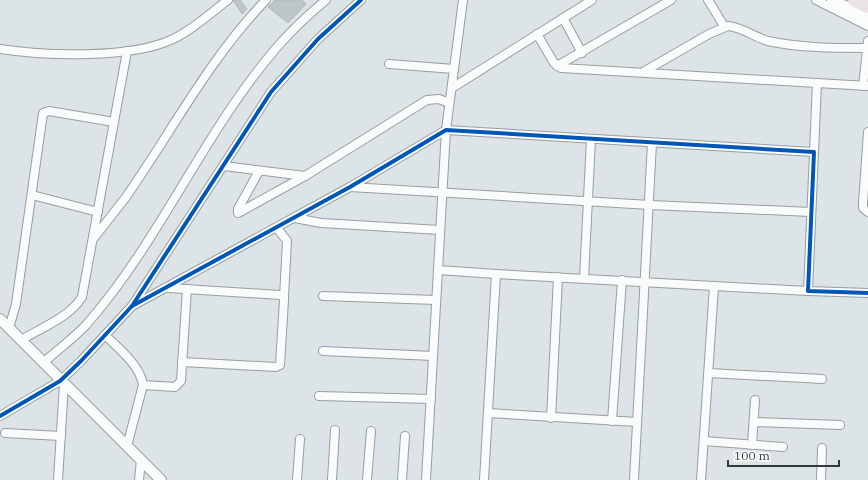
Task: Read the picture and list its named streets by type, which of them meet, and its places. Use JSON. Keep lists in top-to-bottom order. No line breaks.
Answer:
{"scale_bar":"100 m"}
